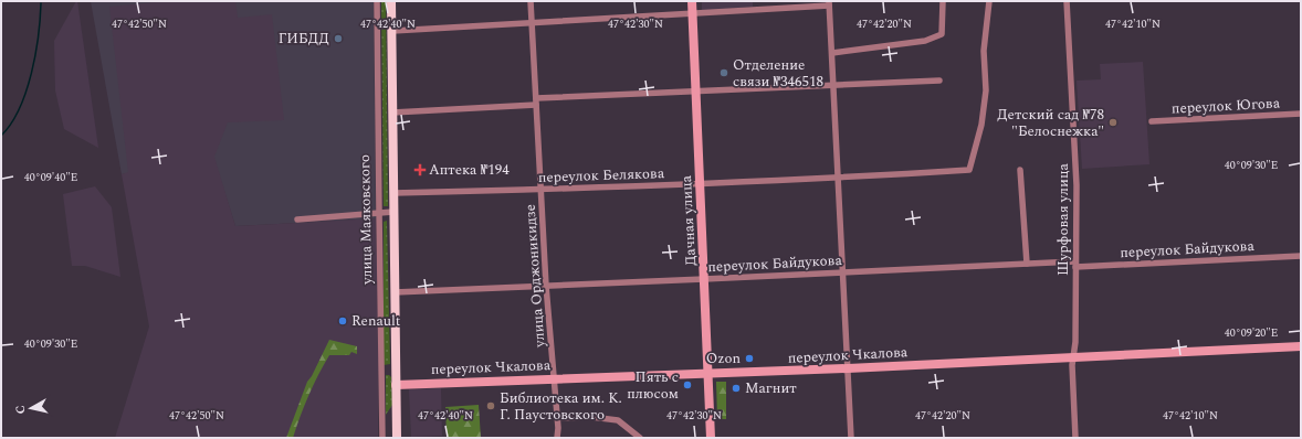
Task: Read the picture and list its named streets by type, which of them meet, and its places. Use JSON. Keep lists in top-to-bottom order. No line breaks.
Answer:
{"streets":{"main road":["улица Маяковского"],"street":["переулок Югова","переулок Белякова","Шурфовая улица","Дачная улица","переулок Байдукова","улица Орджоникидзе","переулок Чкалова"]},"crossings":[["переулок Белякова","улица Маяковского"],["переулок Белякова","Дачная улица"],["переулок Белякова","улица Орджоникидзе"],["улица Маяковского","переулок Байдукова"],["улица Маяковского","переулок Чкалова"],["Шурфовая улица","переулок Байдукова"],["Шурфовая улица","переулок Чкалова"],["Дачная улица","переулок Байдукова"],["Дачная улица","переулок Чкалова"],["переулок Байдукова","улица Орджоникидзе"],["улица Орджоникидзе","переулок Чкалова"]],"places":{"other":["ГИБДД","Отделение связи №346518","Детский сад №78 \"Белоснежка\"","Renault","Ozon","Пять с плюсом","Магнит","Библиотека им. К. Г. Паустовского"],"health":["Аптека №194"]},"north":"left","coordinates":["47°42'50\"N","47°42'40\"N","47°42'30\"N","47°42'20\"N","47°42'10\"N","40°09'30\"E","40°09'40\"E","40°09'20\"E"]}
